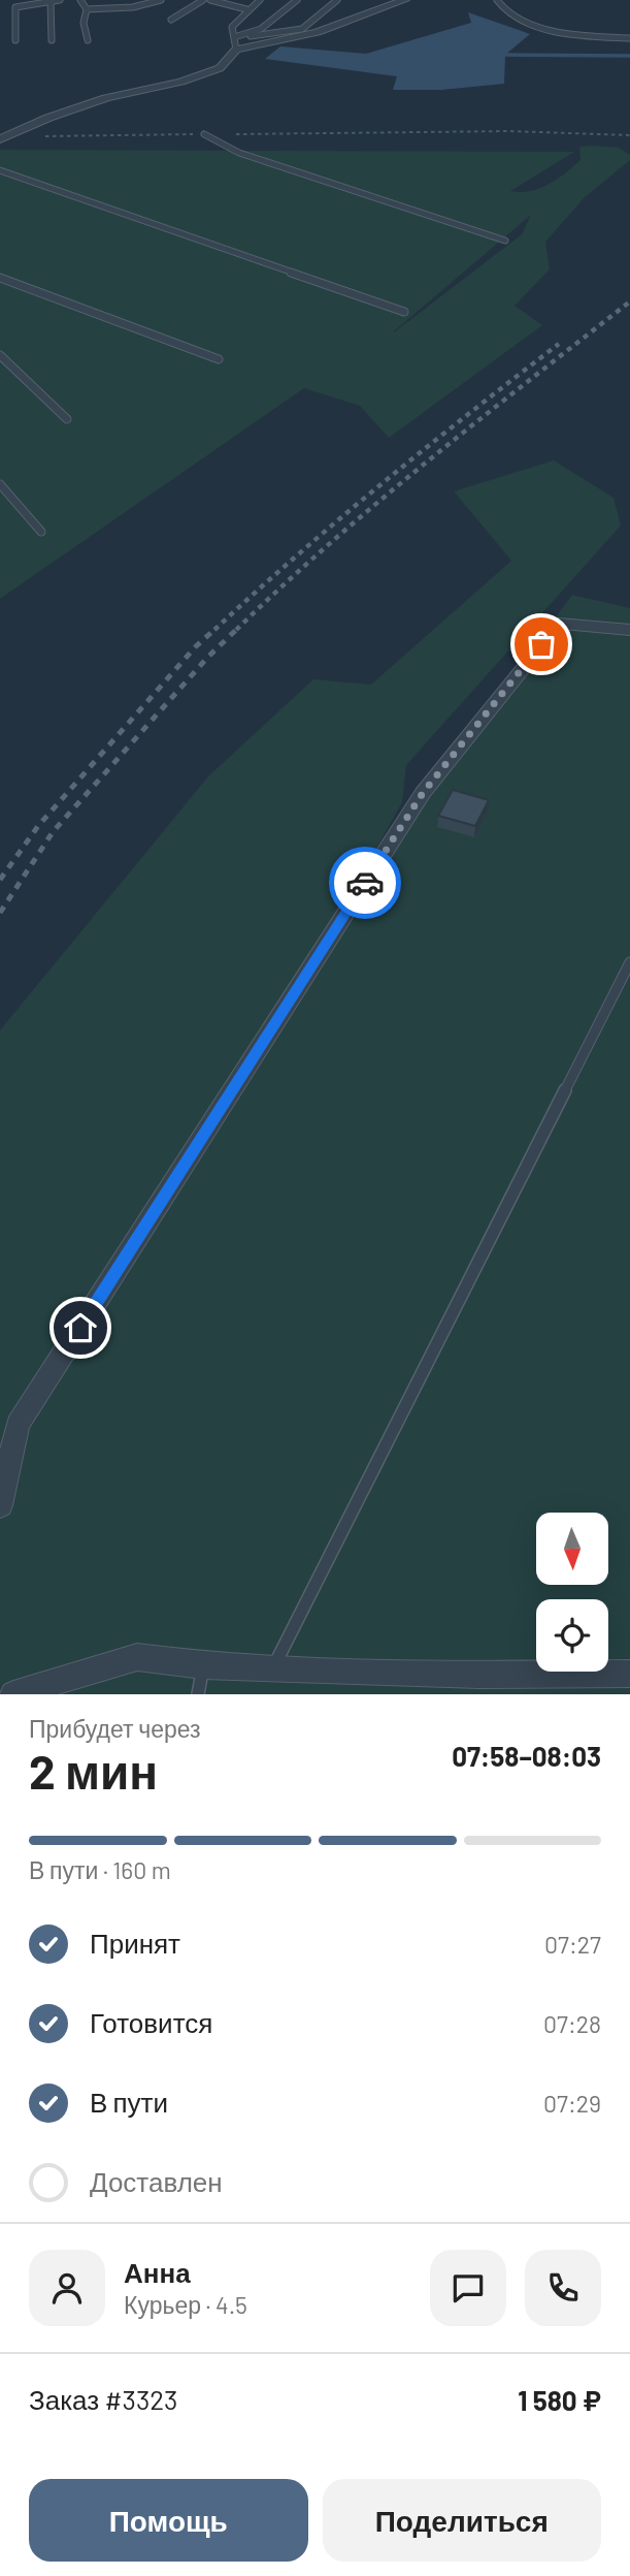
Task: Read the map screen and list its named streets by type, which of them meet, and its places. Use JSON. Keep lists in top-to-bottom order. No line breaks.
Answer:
{"north":"bottom","page":{"heading":["2 мин","Прибудет через","07:58–08:03"],"panel":["Анна","Курьер · 4.5","Заказ #3323","1 580 ₽"],"bar":"В пути · 160 m","list":[["Принят","07:27"],["Готовится","07:28"],["В пути","07:29"],"Доставлен"],"buttons":["Помощь","Поделиться"]}}
